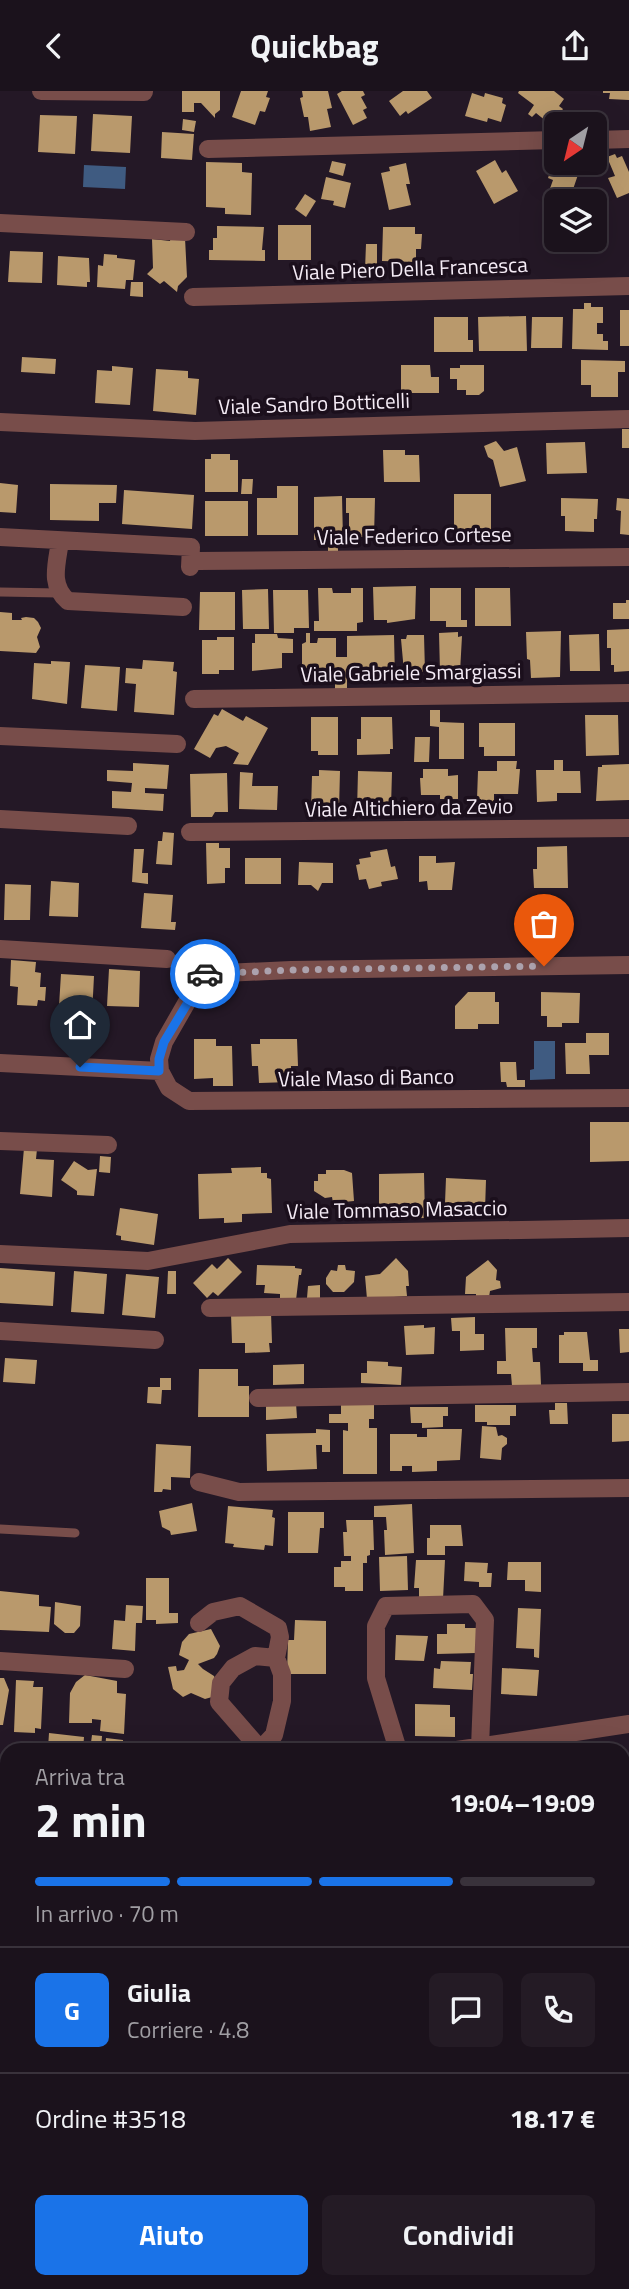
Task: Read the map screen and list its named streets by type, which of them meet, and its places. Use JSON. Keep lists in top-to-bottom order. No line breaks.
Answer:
{"streets":{"street":["Viale Piero Della Francesca","Viale Sandro Botticelli","Viale Federico Cortese","Viale Gabriele Smargiassi","Viale Altichiero da Zevio","Viale Maso di Banco","Viale Tommaso Masaccio"]},"north":"bottom left","page":{"header":"Quickbag","heading":["2 min","Arriva tra","19:04–19:09"],"panel":["Giulia","Corriere · 4.8","Ordine #3518","18.17 €"],"bar":"In arrivo · 70 m","round":"G","buttons":["Aiuto","Condividi"]}}
